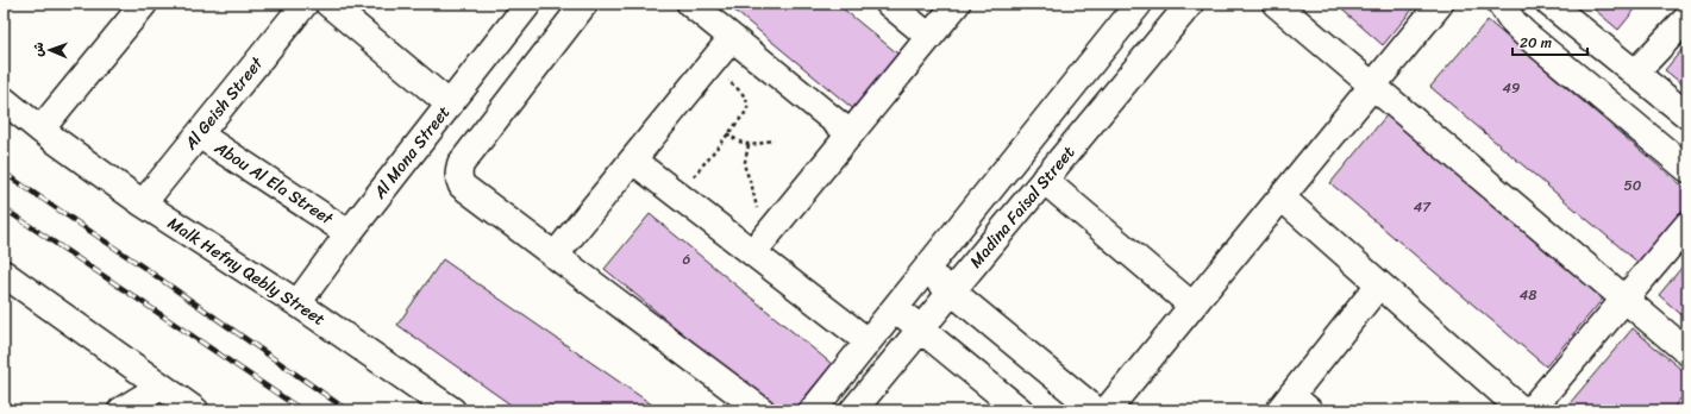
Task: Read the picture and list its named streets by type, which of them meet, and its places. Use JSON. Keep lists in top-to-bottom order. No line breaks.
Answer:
{"streets":{"street":["Al Geish Street","Al Mona Street","Abou Al Ela Street","Madina Faisal Street","Malk Hefny Qebly Street"]},"crossings":[["Al Geish Street","Abou Al Ela Street"],["Al Geish Street","Malk Hefny Qebly Street"],["Al Mona Street","Abou Al Ela Street"],["Al Mona Street","Malk Hefny Qebly Street"]],"house_numbers":["49","50","47","6","48"],"scale_bar":"20 m","north":"left"}
